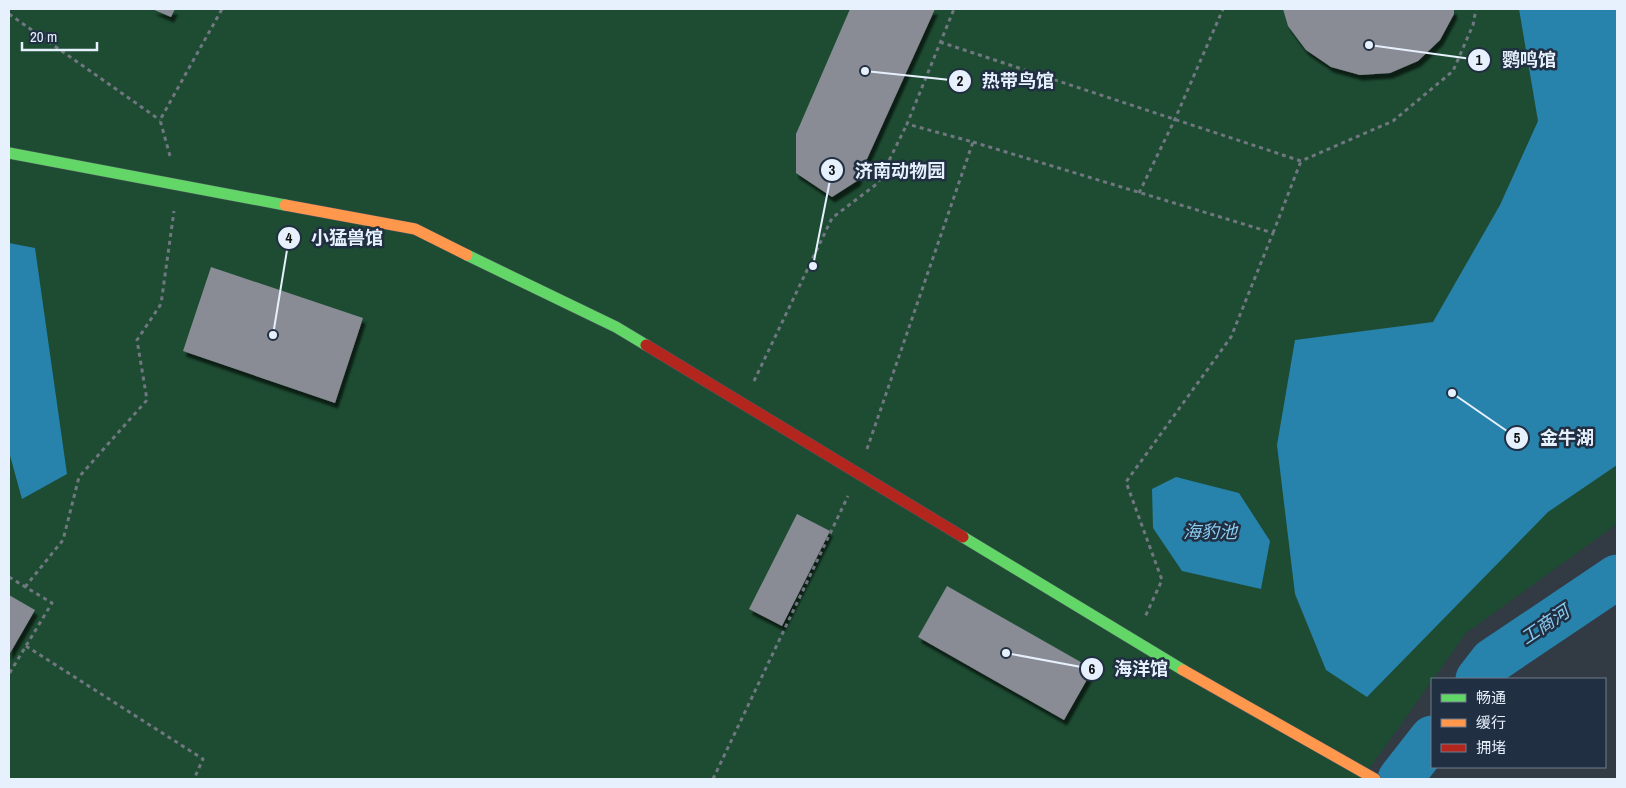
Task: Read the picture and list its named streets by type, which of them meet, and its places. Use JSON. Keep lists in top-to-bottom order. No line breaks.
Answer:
{"water":["海豹池","工商河"],"places":["鹦鸣馆","热带鸟馆","济南动物园","小猛兽馆","金牛湖","海洋馆"],"legend":["畅通","缓行","拥堵"],"scale_bar":"20 m"}
